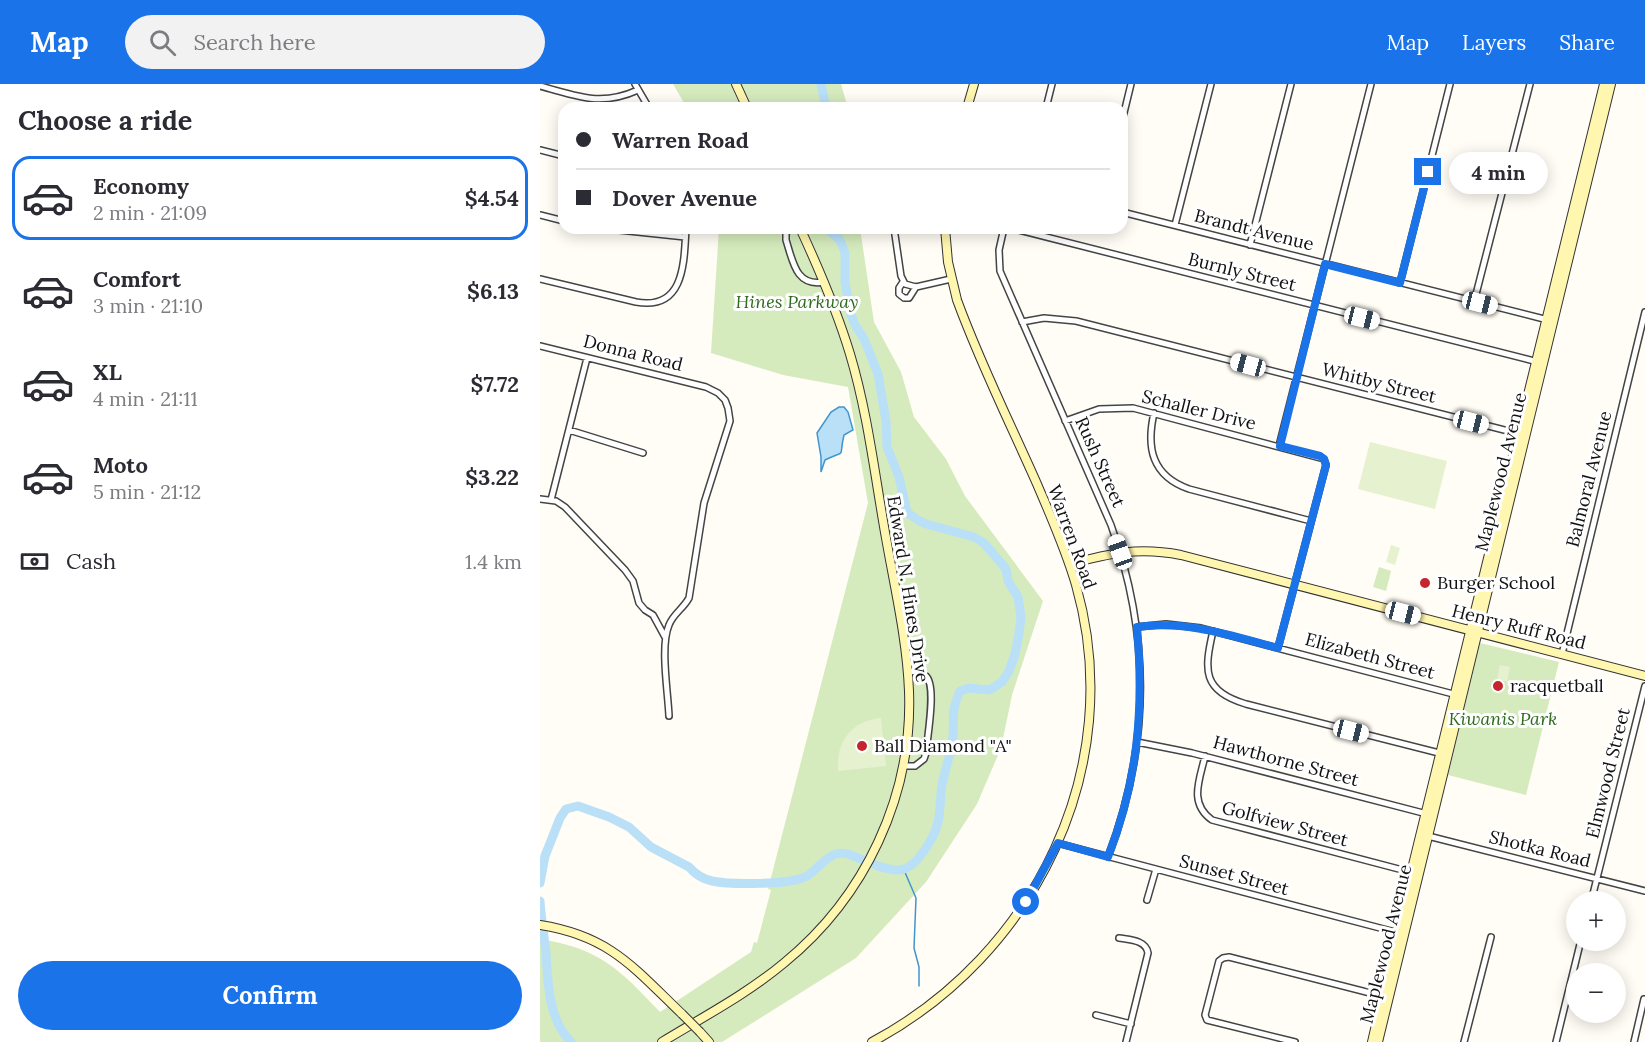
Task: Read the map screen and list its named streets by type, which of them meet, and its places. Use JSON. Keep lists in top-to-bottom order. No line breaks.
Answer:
{"streets":{"street":["Brandt Avenue","Burnly Street","Donna Road","Whitby Street","Schaller Drive","Rush Street","Maplewood Avenue","Balmoral Avenue","Warren Road","Edward N. Hines Drive","Henry Ruff Road","Elizabeth Street","Hawthorne Street","Elmwood Street","Golfview Street","Shotka Road","Sunset Street"]},"crossings":[["Brandt Avenue","Maplewood Avenue"],["Burnly Street","Maplewood Avenue"],["Whitby Street","Rush Street"],["Whitby Street","Maplewood Avenue"],["Schaller Drive","Rush Street"],["Rush Street","Henry Ruff Road"],["Rush Street","Elizabeth Street"],["Rush Street","Hawthorne Street"],["Rush Street","Sunset Street"],["Maplewood Avenue","Henry Ruff Road"],["Maplewood Avenue","Elizabeth Street"],["Maplewood Avenue","Hawthorne Street"],["Maplewood Avenue","Golfview Street"],["Maplewood Avenue","Shotka Road"],["Maplewood Avenue","Sunset Street"],["Balmoral Avenue","Henry Ruff Road"],["Warren Road","Henry Ruff Road"],["Warren Road","Sunset Street"],["Hawthorne Street","Golfview Street"],["Elmwood Street","Shotka Road"]],"parks":["Hines Parkway","Kiwanis Park"],"places":["Burger School","racquetball","Ball Diamond \"A\""],"page":{"header":"Map","search":"Search here","nav":["Map","Layers","Share"],"heading":"Choose a ride","banner":["Warren Road","Dover Avenue"],"bubble":"4 min","list":[{"name":"Economy","note":"2 min · 21:09","value":"$4.54"},{"name":"Comfort","note":"3 min · 21:10","value":"$6.13"},{"name":"XL","note":"4 min · 21:11","value":"$7.72"},{"name":"Moto","note":"5 min · 21:12","value":"$3.22"}],"pay":["Cash","1.4 km"],"map_buttons":["+","−"],"buttons":"Confirm"}}
